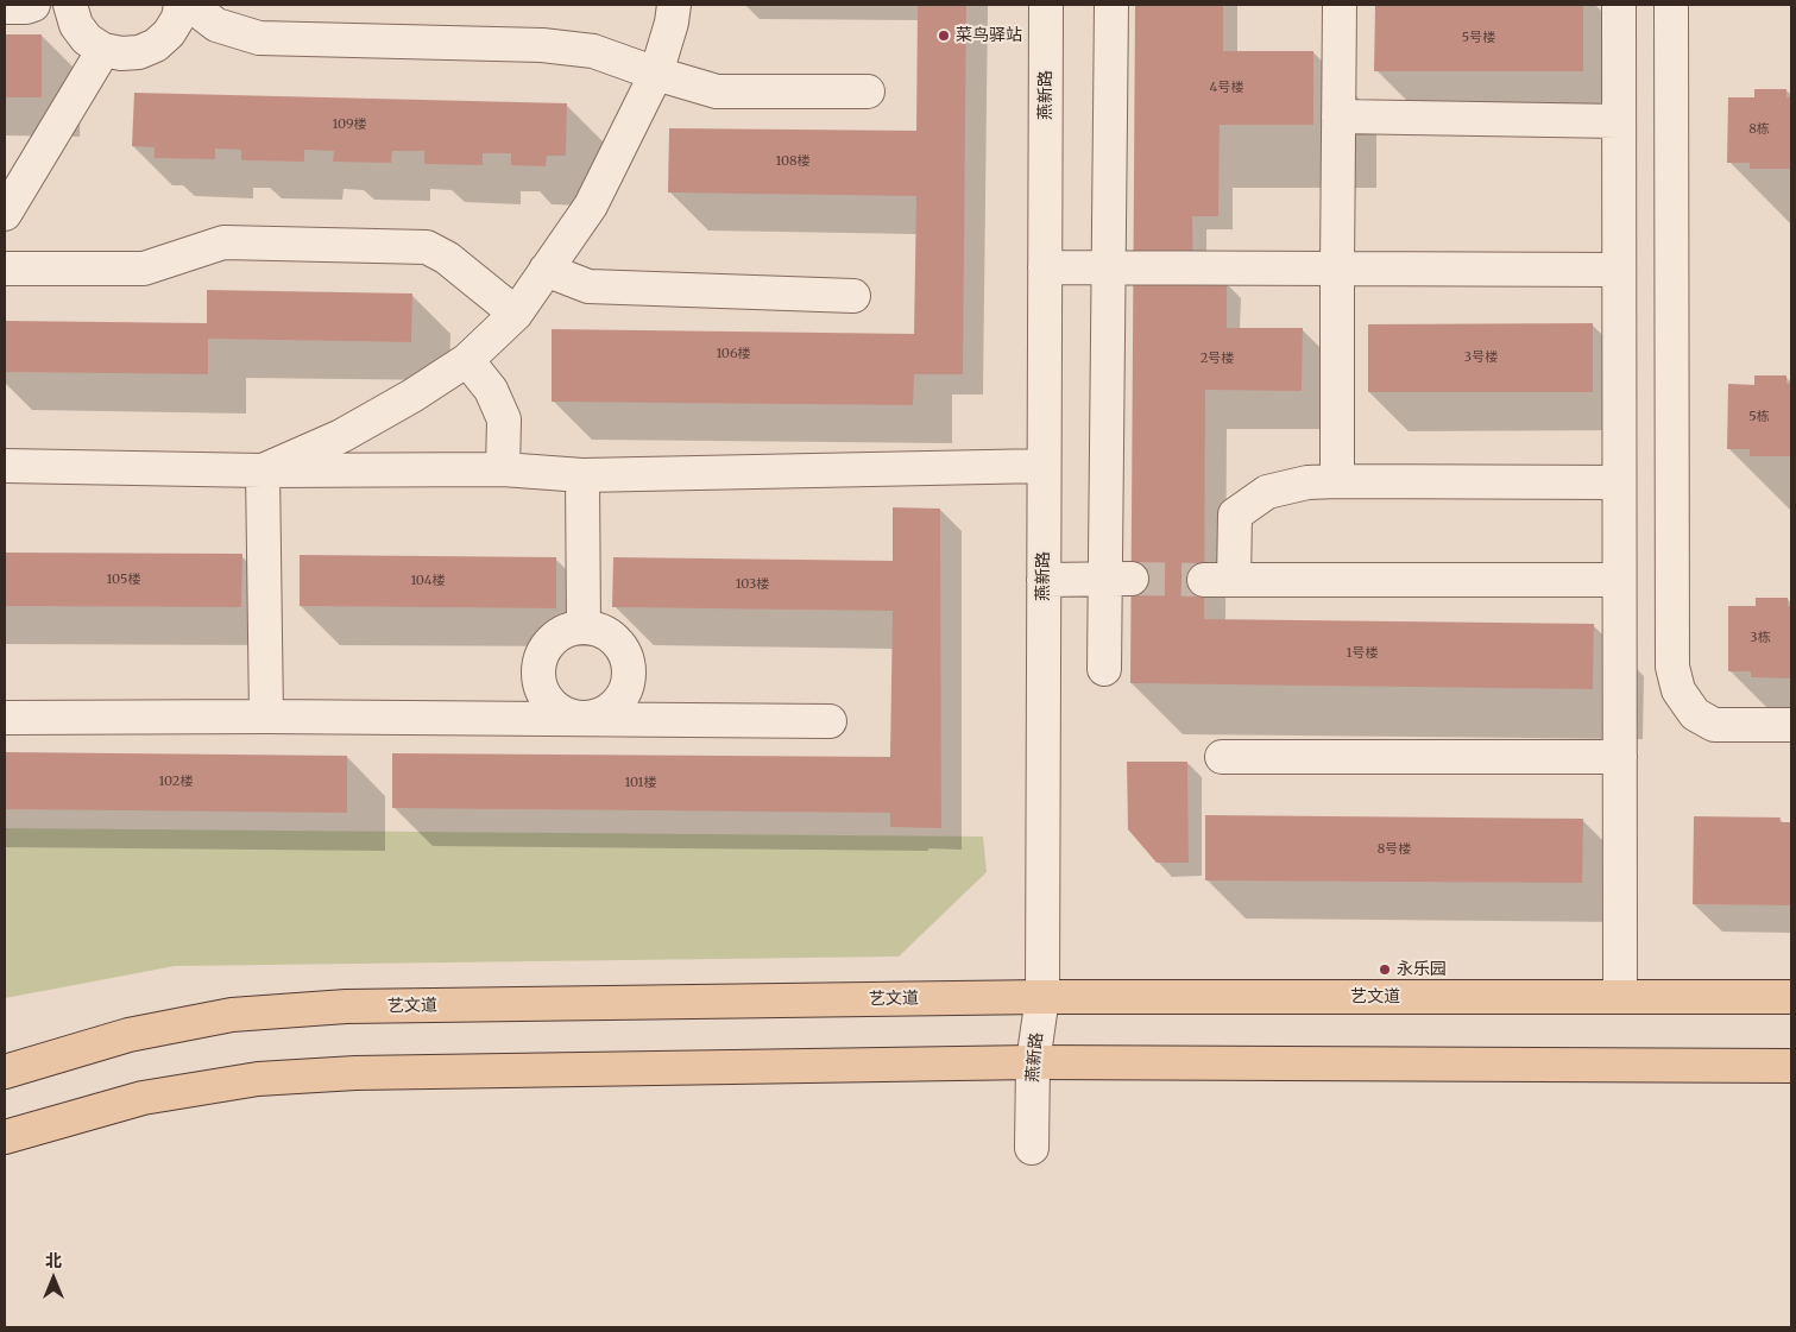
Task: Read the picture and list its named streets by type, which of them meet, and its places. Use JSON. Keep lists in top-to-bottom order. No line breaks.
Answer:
{"streets":{"main road":["艺文道"],"street":["燕新路"]},"crossings":[["燕新路","艺文道"]],"places":["菜鸟驿站","永乐园"],"house_numbers":["5号楼","4号楼","109楼","8栋","108楼","106楼","3号楼","2号楼","5栋","105楼","104楼","103楼","3栋","1号楼","102楼","101楼","8号楼"],"north":"top"}
